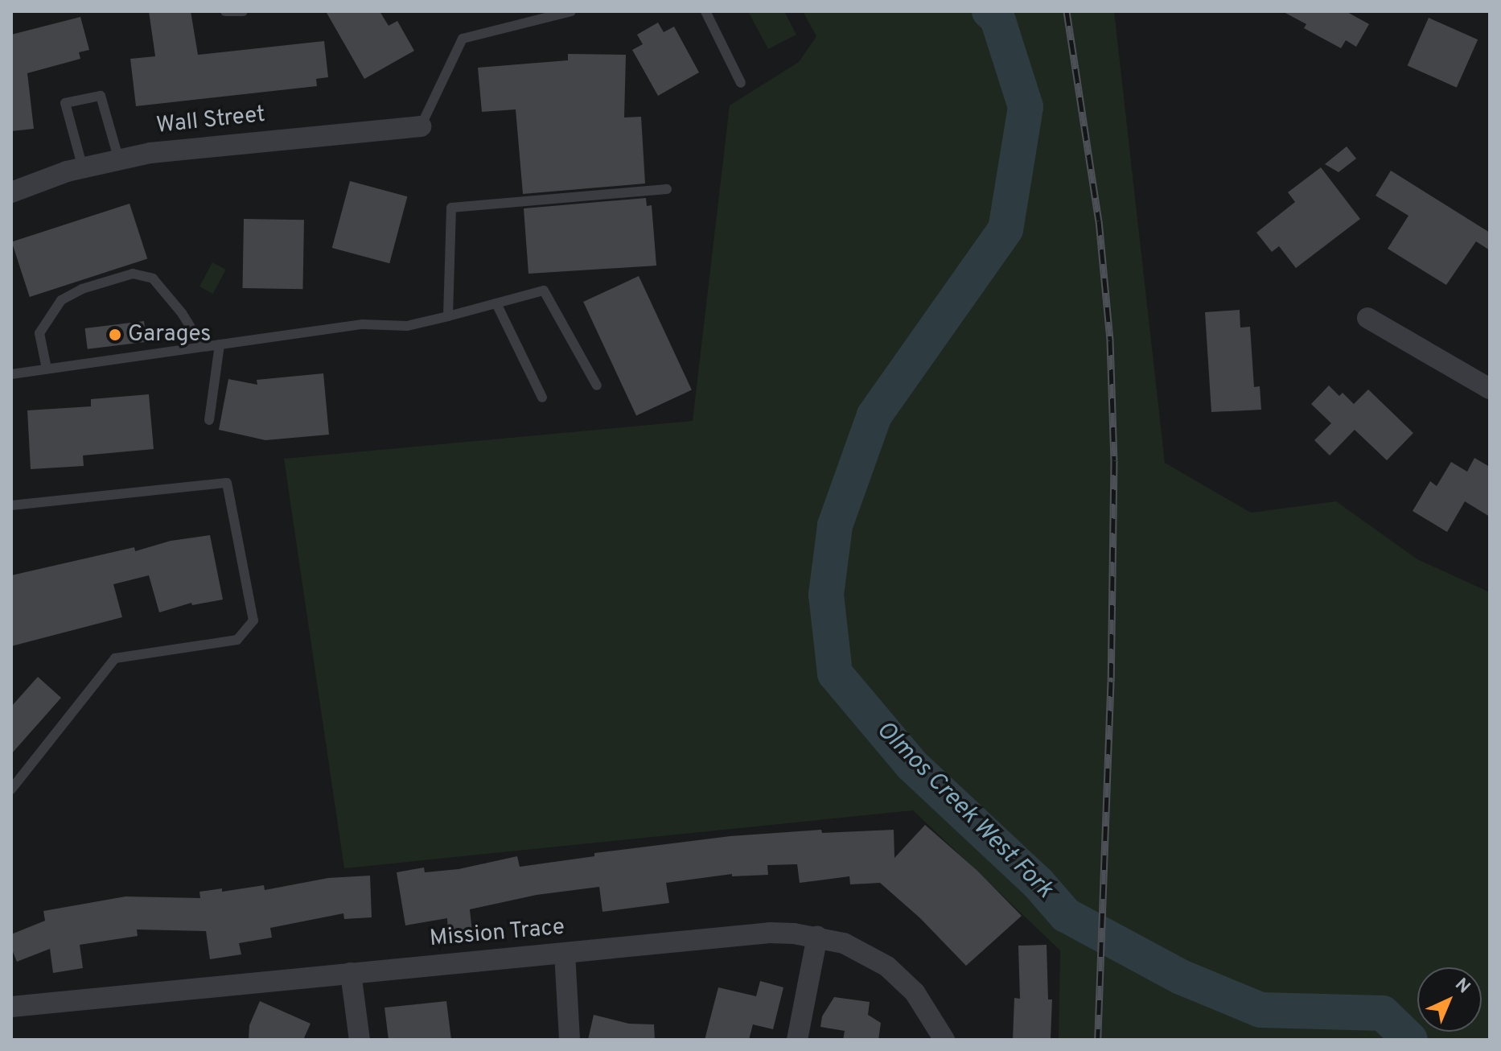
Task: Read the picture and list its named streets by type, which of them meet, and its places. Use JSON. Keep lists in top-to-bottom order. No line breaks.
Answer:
{"streets":{"street":["Wall Street","Mission Trace"]},"water":["Olmos Creek West Fork"],"places":["Garages"],"north":"top right"}
